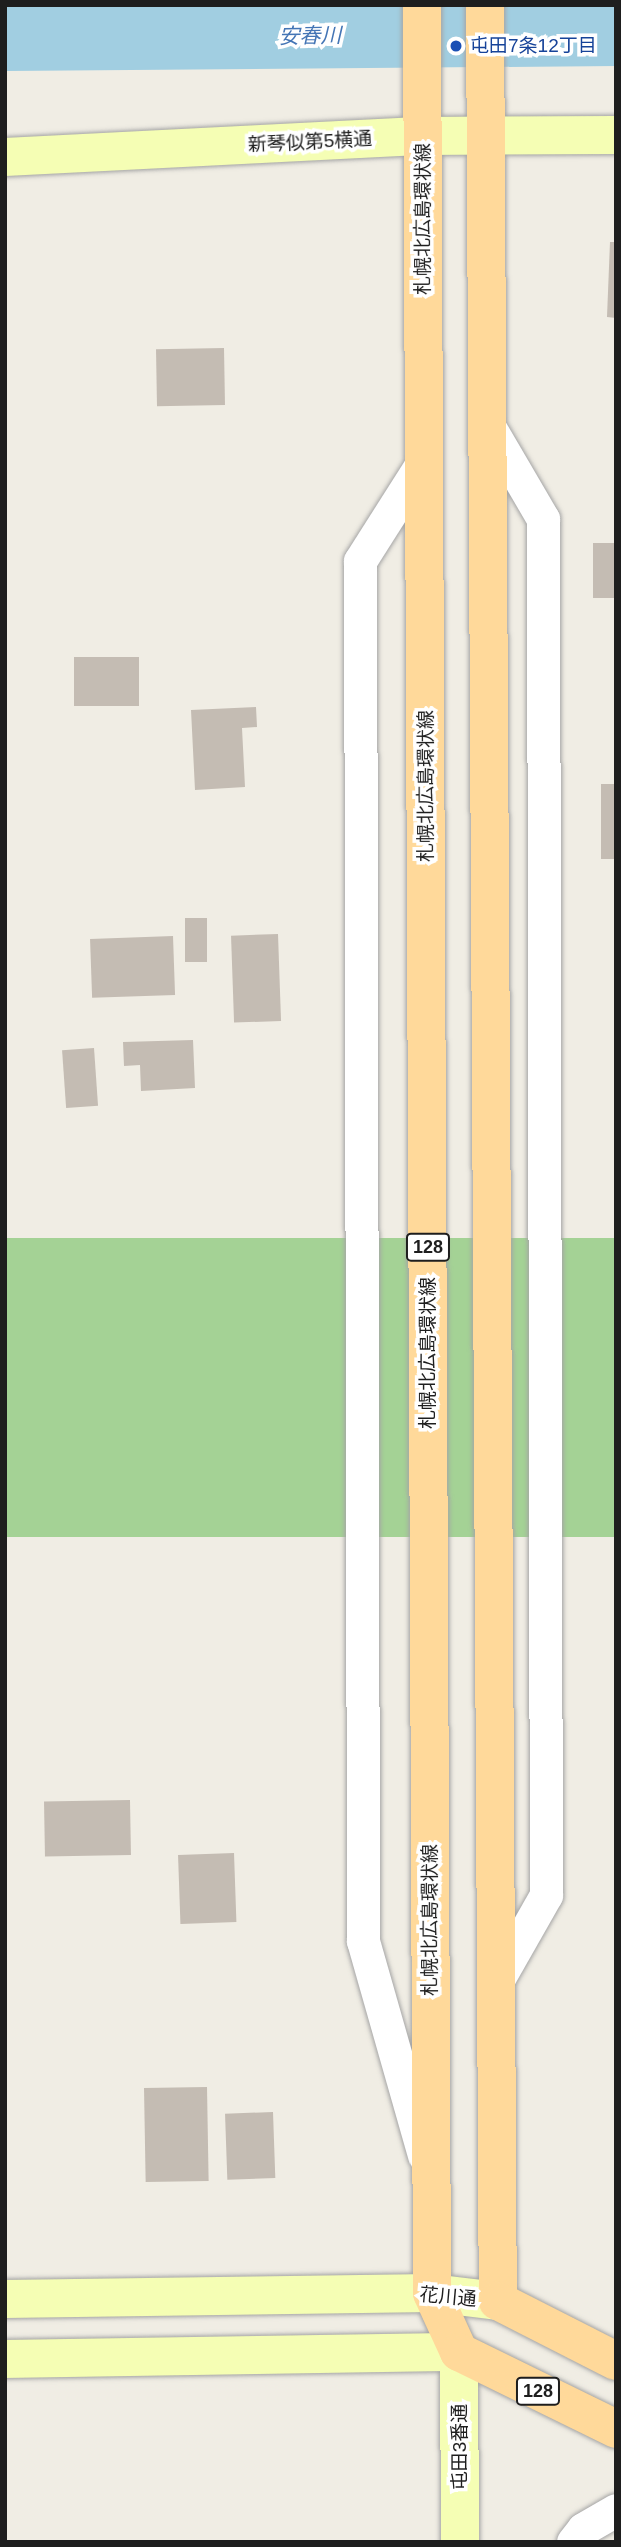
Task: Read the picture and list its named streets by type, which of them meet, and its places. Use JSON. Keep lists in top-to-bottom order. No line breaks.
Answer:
{"streets":{"main road":["札幌北広島環状線","128"],"street":["新琴似第5横通","花川通","屯田3番通"]},"crossings":[["新琴似第5横通","札幌北広島環状線"],["札幌北広島環状線","128"],["札幌北広島環状線","花川通"],["札幌北広島環状線","屯田3番通"],["128","花川通"],["128","屯田3番通"],["花川通","屯田3番通"]],"water":["安春川"],"places":["屯田7条12丁目"]}
